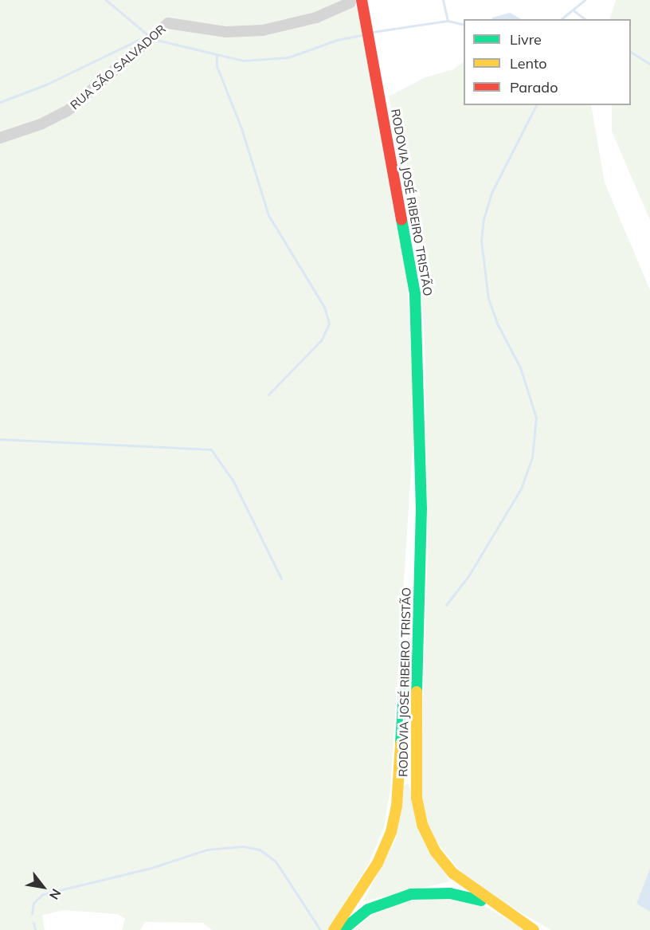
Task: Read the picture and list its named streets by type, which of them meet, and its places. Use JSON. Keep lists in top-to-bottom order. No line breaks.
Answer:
{"streets":{"main road":["RODOVIA JOSÉ RIBEIRO TRISTÃO"],"street":["RUA SÃO SALVADOR"]},"crossings":[["RUA SÃO SALVADOR","RODOVIA JOSÉ RIBEIRO TRISTÃO"]],"legend":["Livre","Lento","Parado"],"north":"bottom right"}
